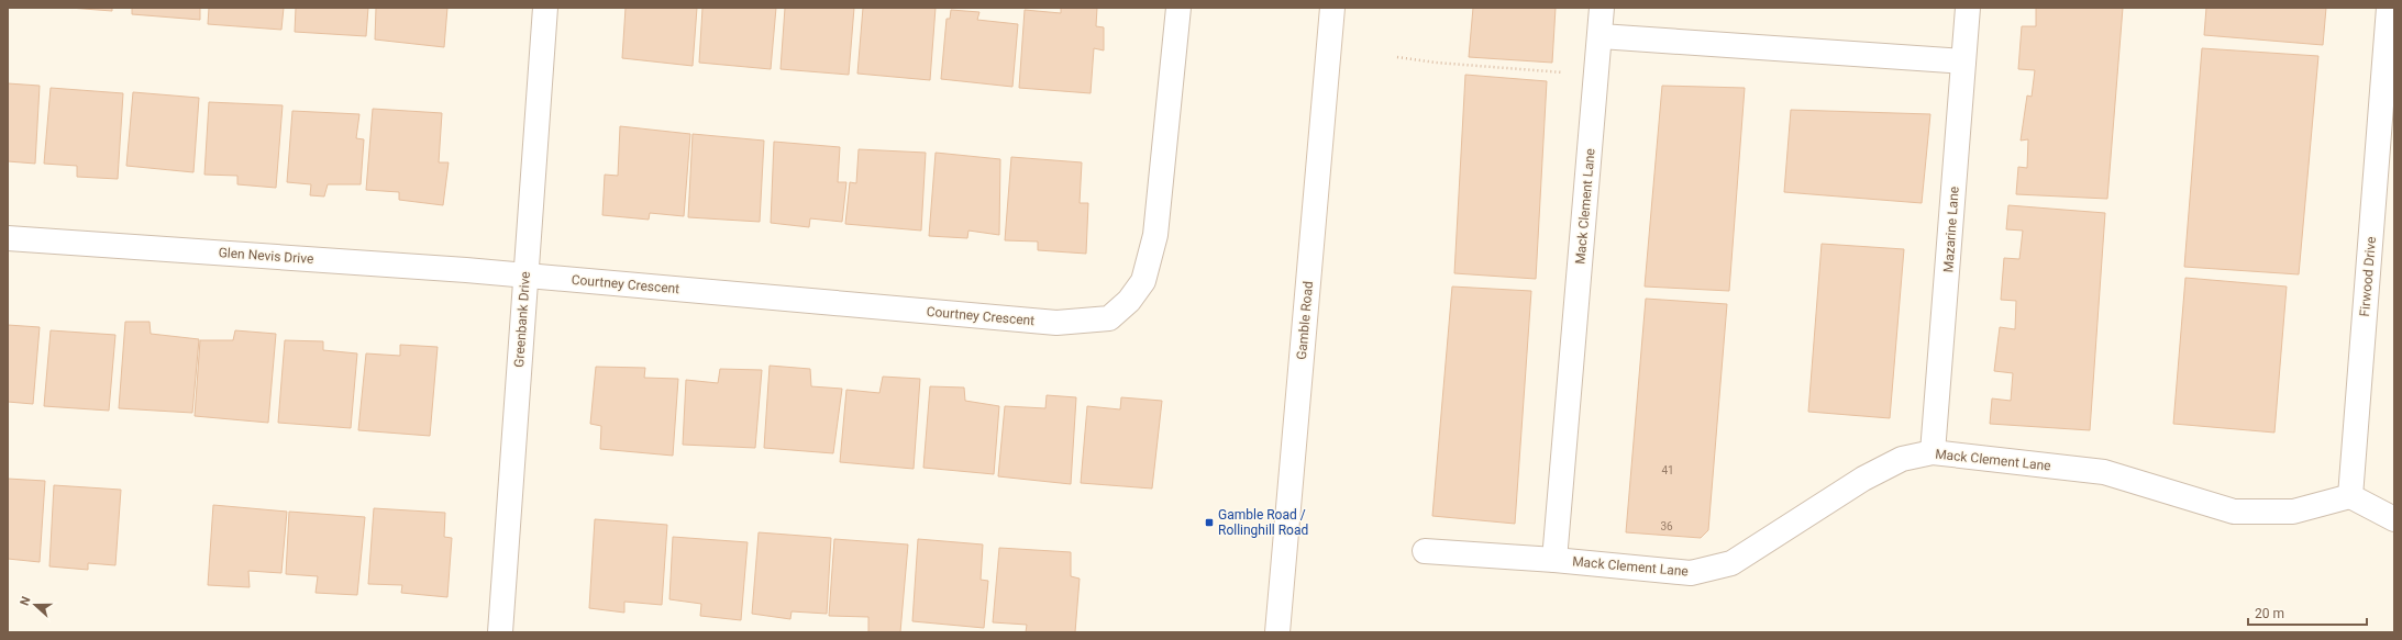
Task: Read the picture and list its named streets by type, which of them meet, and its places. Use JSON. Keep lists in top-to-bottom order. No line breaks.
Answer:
{"streets":{"street":["Mack Clement Lane","Mazarine Lane","Glen Nevis Drive","Firwood Drive","Courtney Crescent","Greenbank Drive","Gamble Road"]},"crossings":[["Mack Clement Lane","Mazarine Lane"],["Mack Clement Lane","Firwood Drive"],["Glen Nevis Drive","Courtney Crescent"],["Glen Nevis Drive","Greenbank Drive"],["Courtney Crescent","Greenbank Drive"]],"places":{"transit":["Gamble Road / Rollinghill Road"]},"house_numbers":["41","36"],"scale_bar":"20 m","north":"left"}
